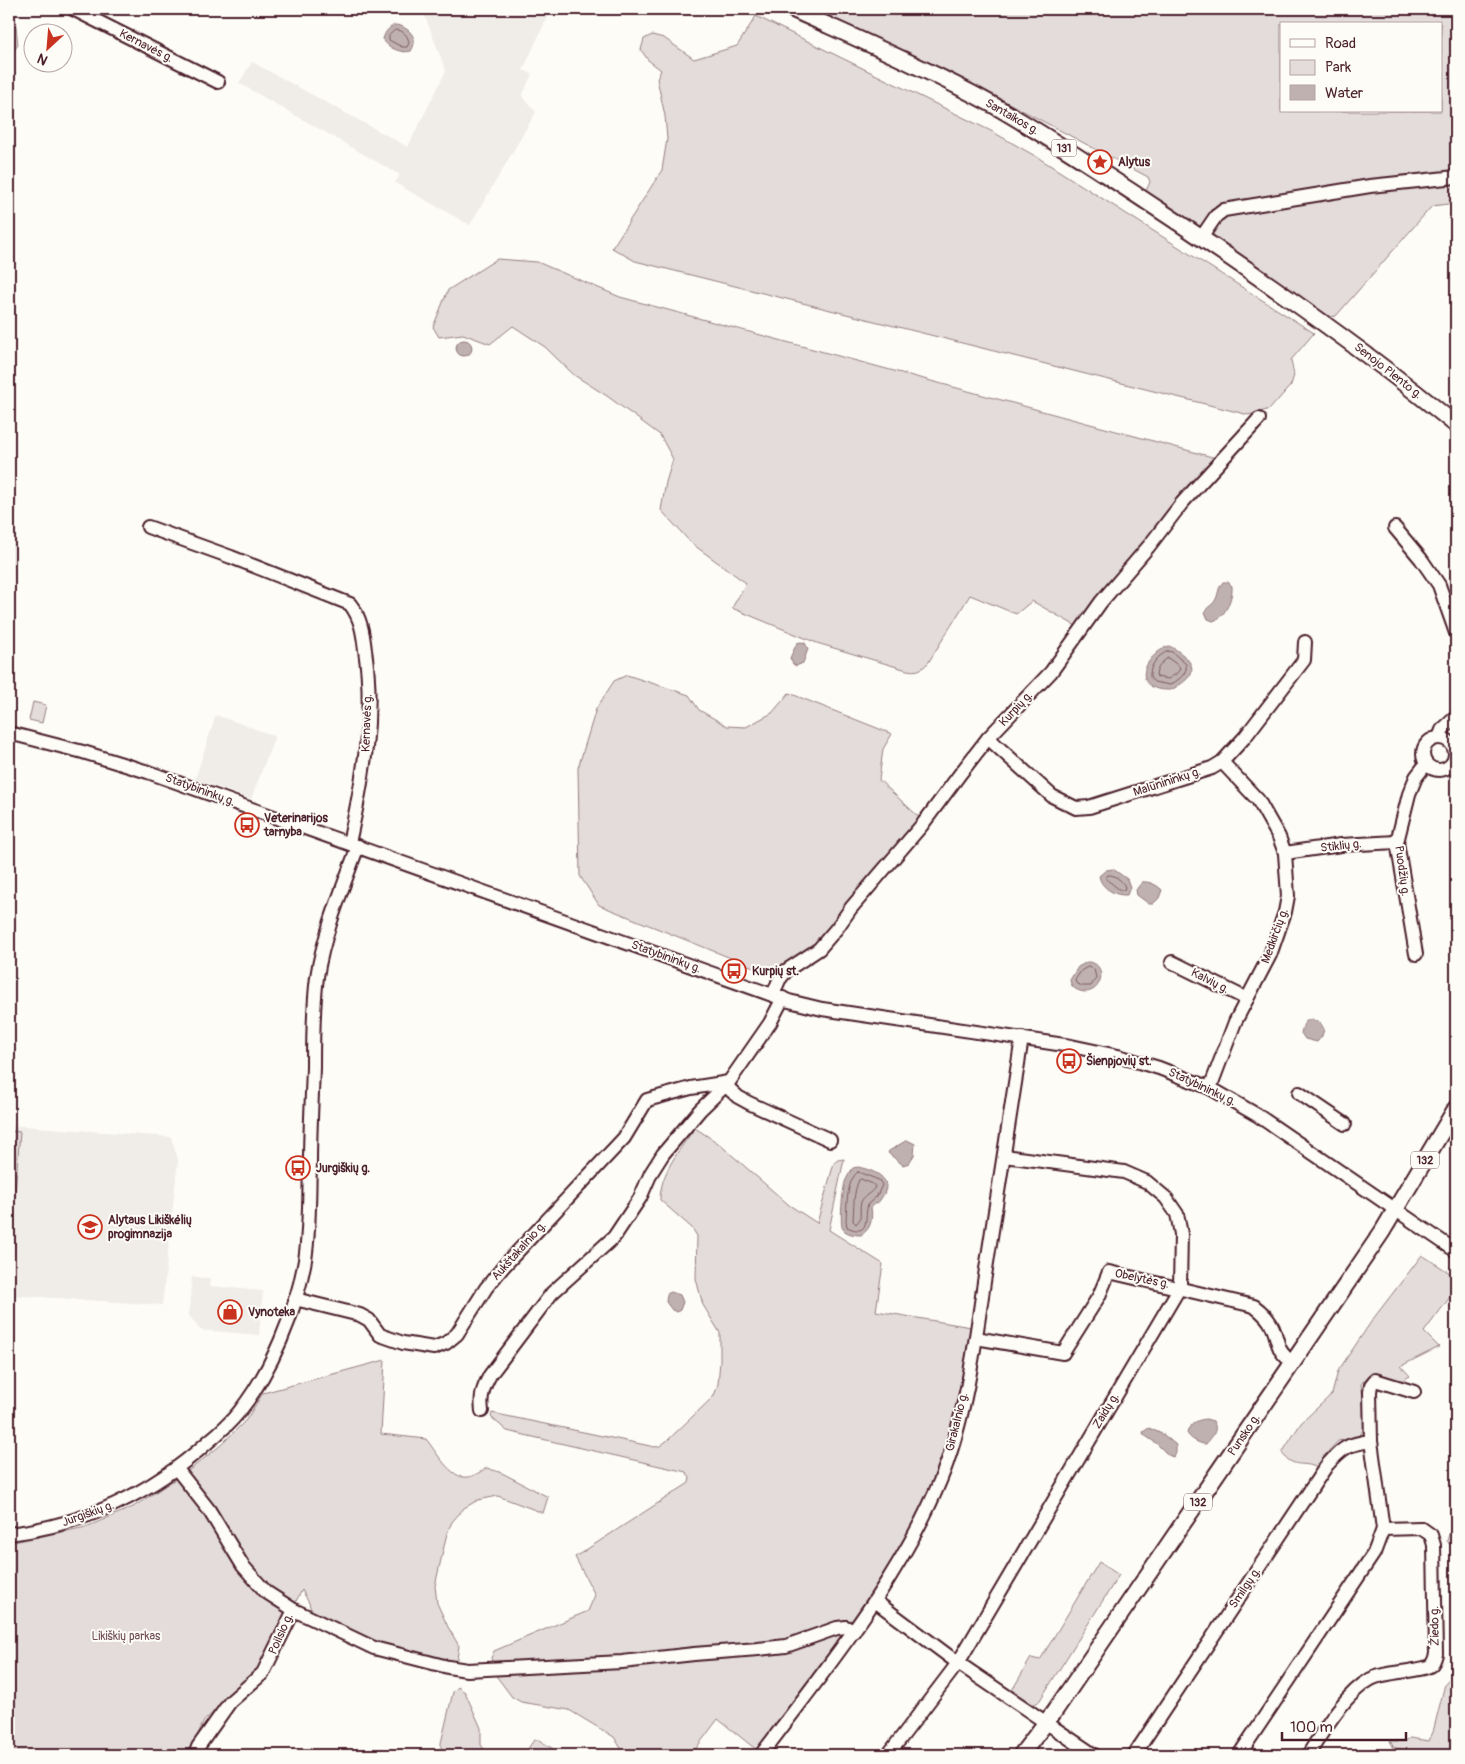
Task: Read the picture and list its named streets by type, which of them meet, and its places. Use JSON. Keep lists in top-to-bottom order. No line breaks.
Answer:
{"streets":{"main road":["Santaikos g.","131","Senojo Plento g.","132","Punsko g."],"street":["Kernavės g.","Kurpių g.","Malūnininkų g.","Statybininkų g.","Stiklių g.","Puodžių g.","Medkirčių g.","Kalvių g.","Aukštakalnio g.","Obelytės g.","Zaidų g.","Girakalnio g.","Jurgiškių g.","Smilgų g.","Žiedo g.","Poilsio g."]},"crossings":[["Kernavės g.","Statybininkų g."],["Kernavės g.","Jurgiškių g."],["Santaikos g.","Senojo Plento g."],["Kurpių g.","Malūnininkų g."],["Kurpių g.","Statybininkų g."],["Malūnininkų g.","Medkirčių g."],["Statybininkų g.","Medkirčių g."],["Statybininkų g.","Girakalnio g."],["Statybininkų g.","Punsko g."],["Statybininkų g.","Jurgiškių g."],["Stiklių g.","Puodžių g."],["Stiklių g.","Medkirčių g."],["Medkirčių g.","Kalvių g."],["Aukštakalnio g.","Jurgiškių g."],["Obelytės g.","Zaidų g."],["Obelytės g.","Girakalnio g."],["Obelytės g.","Punsko g."],["Zaidų g.","Girakalnio g."],["Jurgiškių g.","Poilsio g."]],"parks":["Likiškių parkas"],"places":{"place":["Alytus"],"bus stop":["Veterinarijos tarnyba","Kurpių st.","Šienpjovių st.","Jurgiškių g."],"school or university":["Alytaus Likiškėlių progimnazija"],"shop":["Vynoteka"]},"legend":["Road","Park","Water"],"scale_bar":"100 m","north":"bottom left"}
